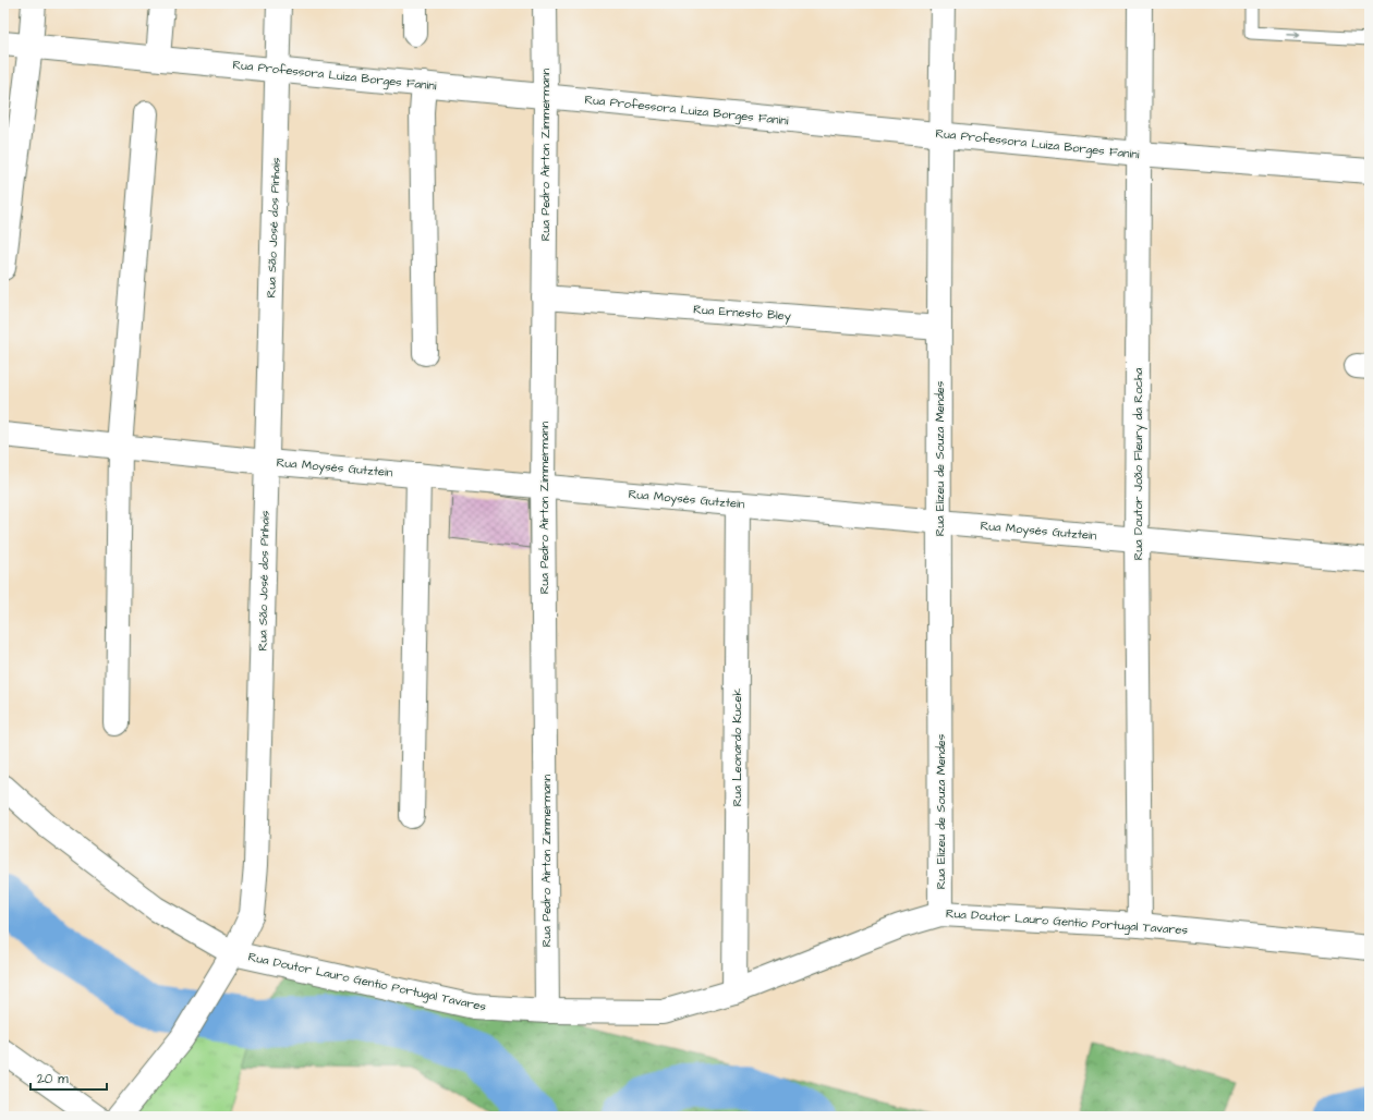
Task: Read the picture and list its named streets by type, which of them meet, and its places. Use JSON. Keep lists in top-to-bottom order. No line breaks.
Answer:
{"streets":{"street":["Rua Professora Luiza Borges Fanini","Rua Pedro Airton Zimmermann","Rua São José dos Pinhais","Rua Ernesto Bley","Rua Elizeu de Souza Mendes","Rua Doutor João Fleury da Rocha","Rua Moysés Gutztein","Rua Leonardo Kucek","Rua Doutor Lauro Gentio Portugal Tavares"]},"crossings":[["Rua Professora Luiza Borges Fanini","Rua Pedro Airton Zimmermann"],["Rua Professora Luiza Borges Fanini","Rua São José dos Pinhais"],["Rua Professora Luiza Borges Fanini","Rua Elizeu de Souza Mendes"],["Rua Professora Luiza Borges Fanini","Rua Doutor João Fleury da Rocha"],["Rua Pedro Airton Zimmermann","Rua Ernesto Bley"],["Rua Pedro Airton Zimmermann","Rua Moysés Gutztein"],["Rua Pedro Airton Zimmermann","Rua Doutor Lauro Gentio Portugal Tavares"],["Rua São José dos Pinhais","Rua Moysés Gutztein"],["Rua São José dos Pinhais","Rua Doutor Lauro Gentio Portugal Tavares"],["Rua Ernesto Bley","Rua Elizeu de Souza Mendes"],["Rua Elizeu de Souza Mendes","Rua Moysés Gutztein"],["Rua Elizeu de Souza Mendes","Rua Doutor Lauro Gentio Portugal Tavares"],["Rua Doutor João Fleury da Rocha","Rua Moysés Gutztein"],["Rua Doutor João Fleury da Rocha","Rua Doutor Lauro Gentio Portugal Tavares"],["Rua Moysés Gutztein","Rua Leonardo Kucek"],["Rua Leonardo Kucek","Rua Doutor Lauro Gentio Portugal Tavares"]],"scale_bar":"20 m"}
